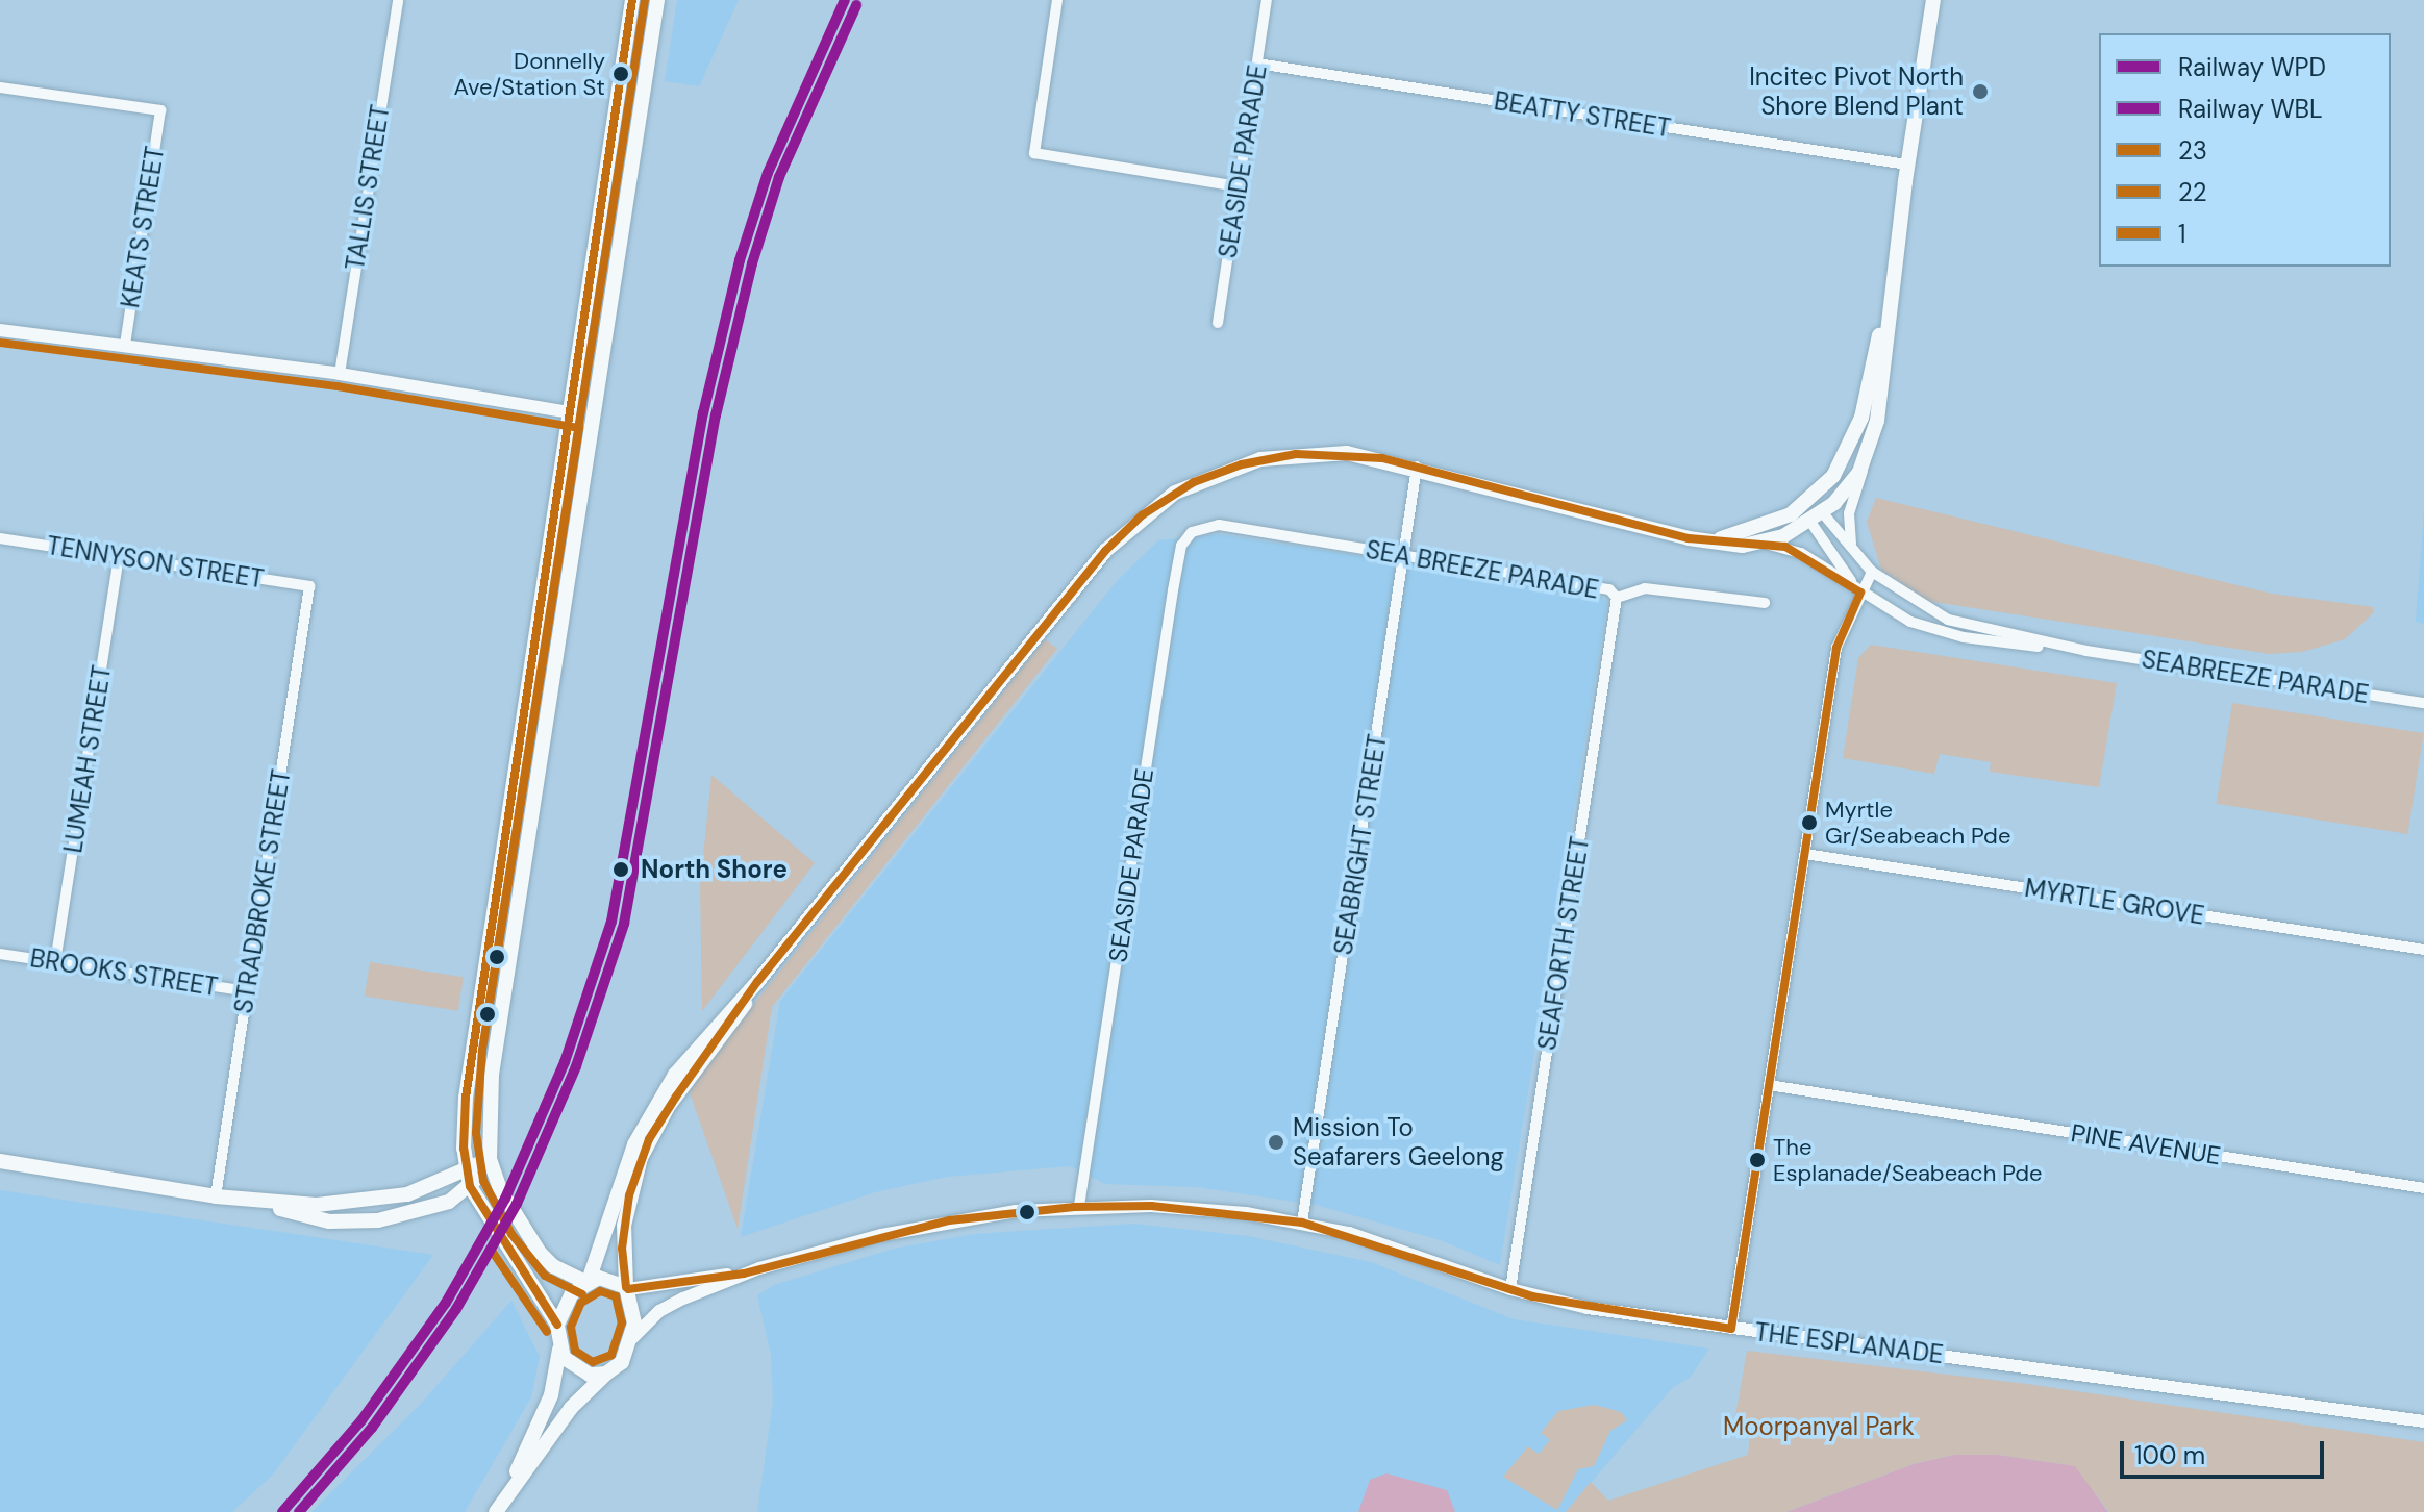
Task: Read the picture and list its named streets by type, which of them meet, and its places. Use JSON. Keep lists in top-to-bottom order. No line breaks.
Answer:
{"streets":{"street":["BEATTY STREET","SEASIDE PARADE","TALLIS STREET","KEATS STREET","TENNYSON STREET","SEA BREEZE PARADE","SEABREEZE PARADE","LUMEAH STREET","SEABRIGHT STREET","STRADBROKE STREET","MYRTLE GROVE","SEAFORTH STREET","BROOKS STREET","PINE AVENUE","THE ESPLANADE"]},"crossings":[["BEATTY STREET","SEASIDE PARADE"],["SEASIDE PARADE","SEA BREEZE PARADE"],["SEASIDE PARADE","THE ESPLANADE"],["TENNYSON STREET","LUMEAH STREET"],["TENNYSON STREET","STRADBROKE STREET"],["SEA BREEZE PARADE","SEABRIGHT STREET"],["SEA BREEZE PARADE","SEAFORTH STREET"],["LUMEAH STREET","BROOKS STREET"],["SEABRIGHT STREET","THE ESPLANADE"],["STRADBROKE STREET","BROOKS STREET"],["SEAFORTH STREET","THE ESPLANADE"]],"parks":["Moorpanyal Park"],"places":["Donnelly Ave/Station St","Incitec Pivot North Shore Blend Plant","Myrtle Gr/Seabeach Pde","North Shore","Mission To Seafarers Geelong","The Esplanade/Seabeach Pde"],"lines":["rail line WPD","transit line 23","transit line 1","rail line WBL","transit line 22"],"legend":["Railway WPD","Railway WBL","23","22","1"],"scale_bar":"100 m"}
